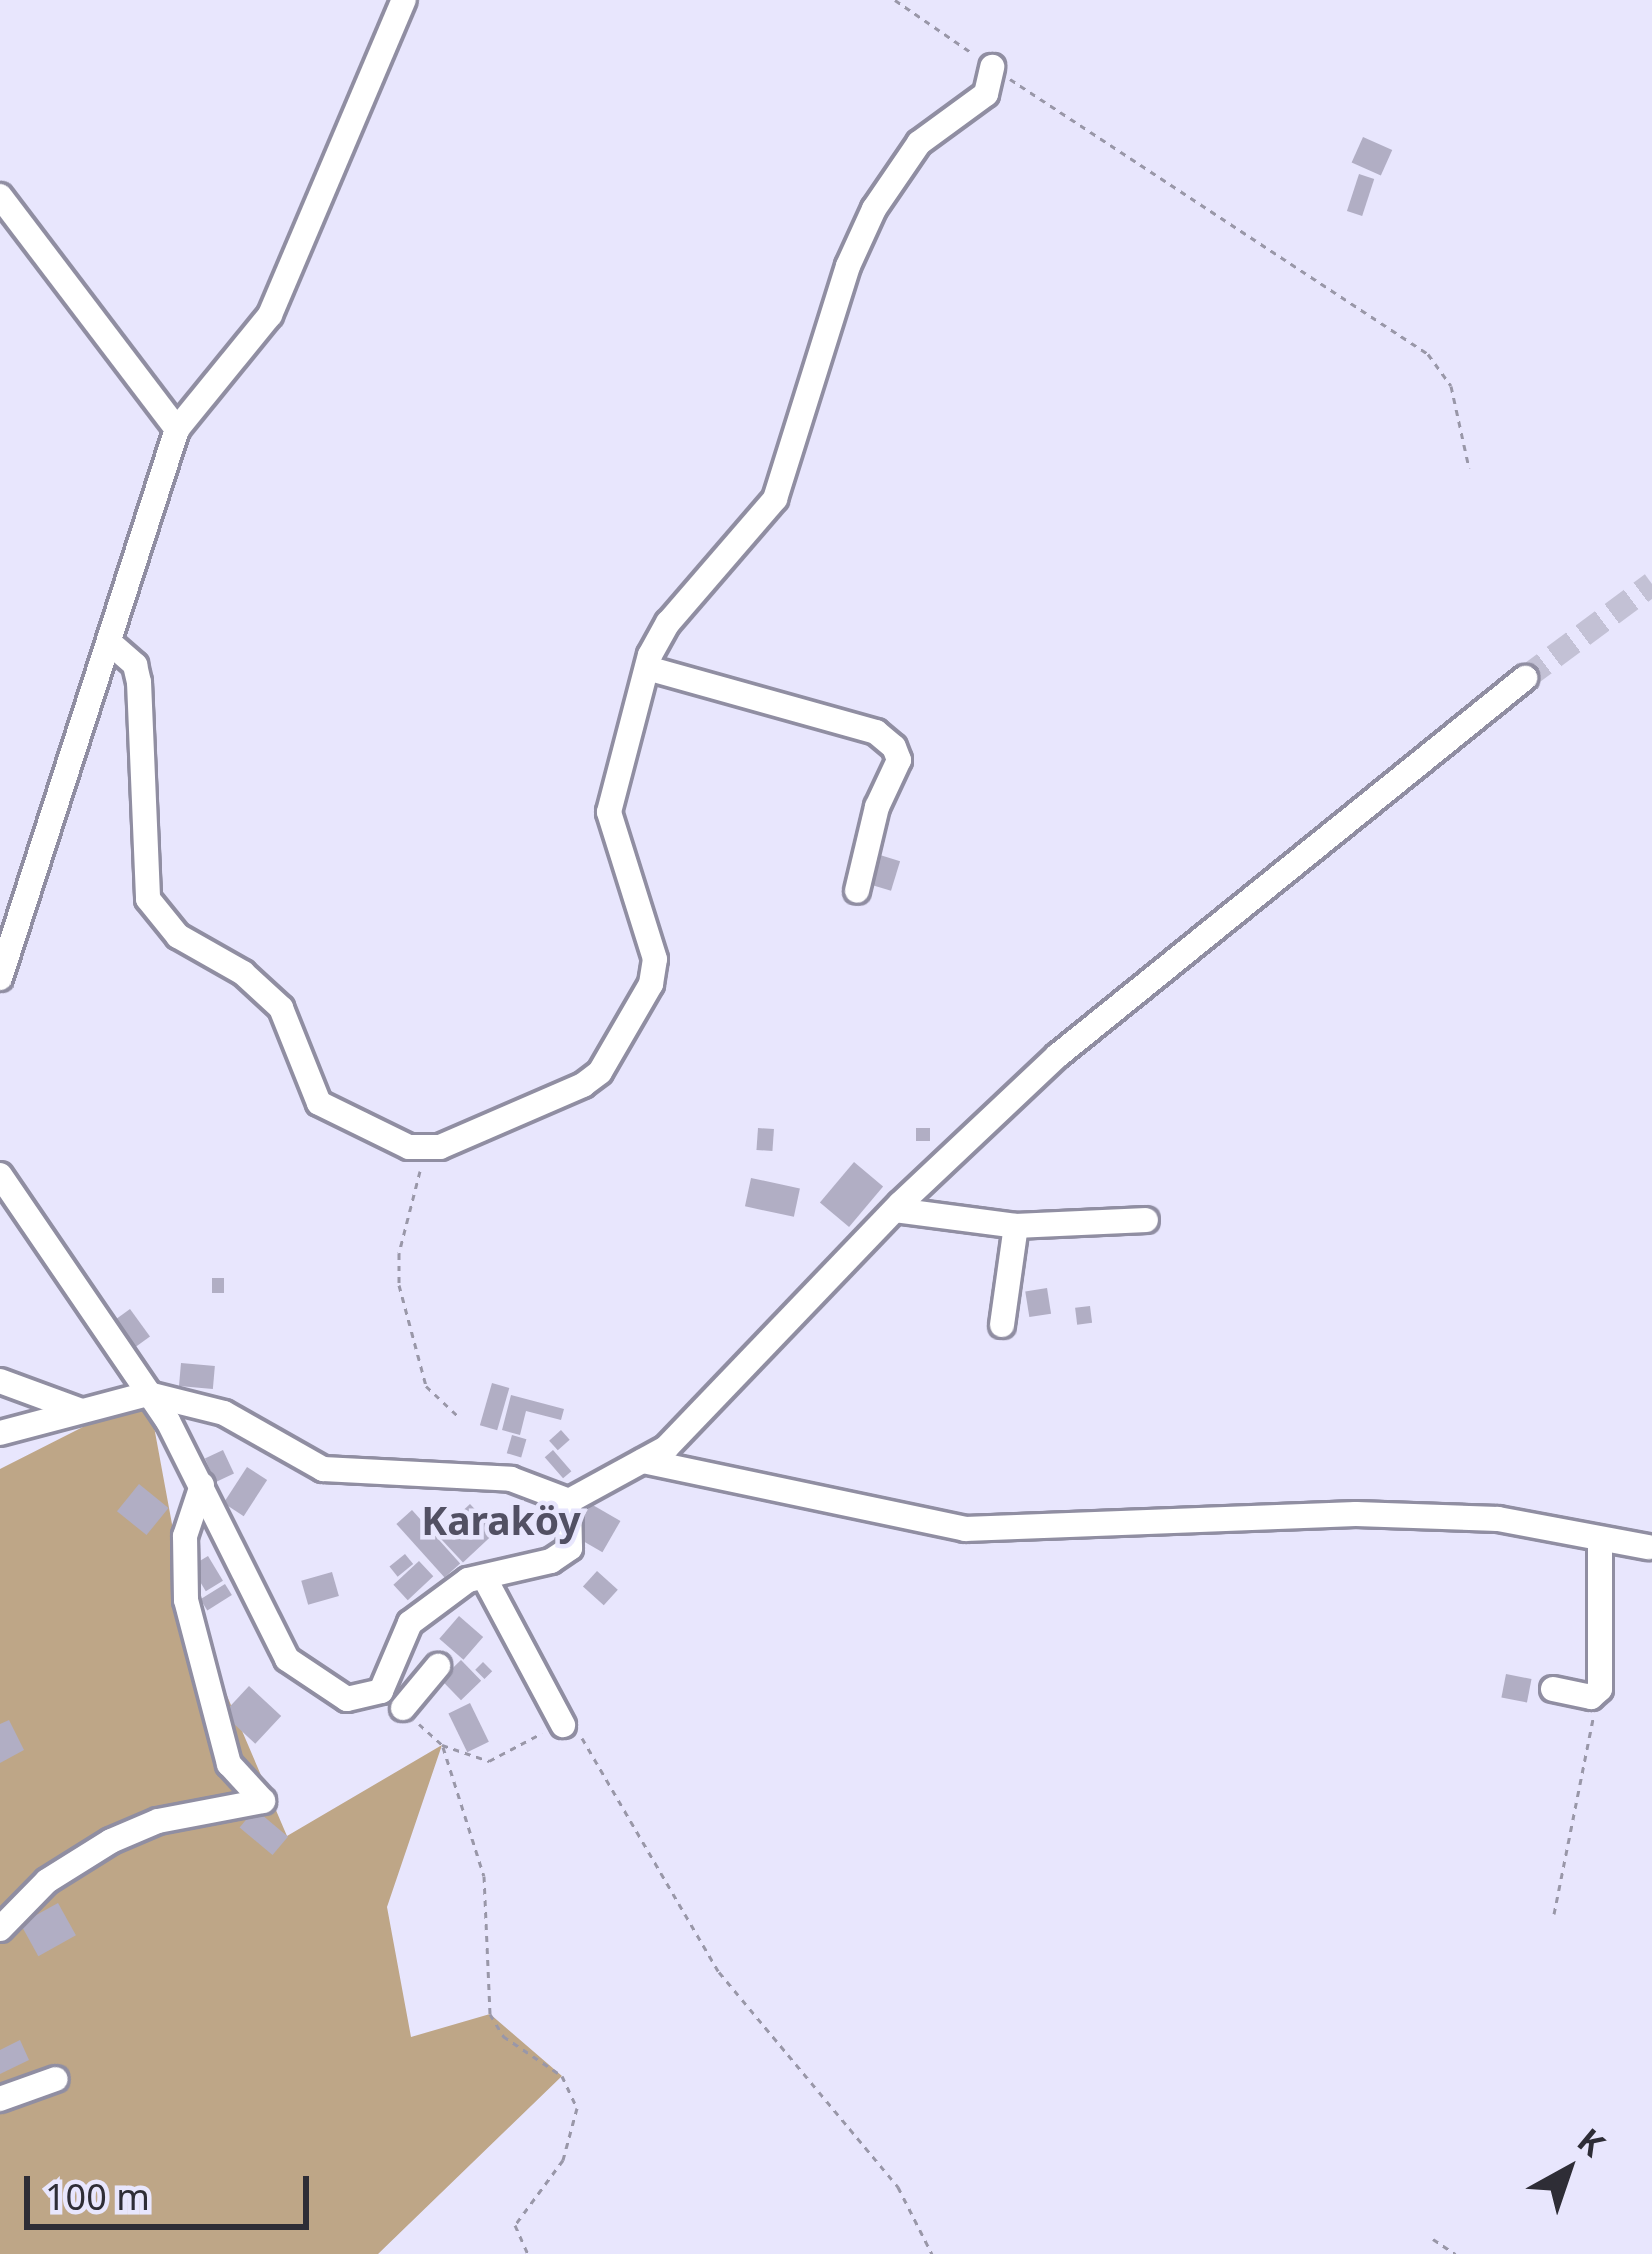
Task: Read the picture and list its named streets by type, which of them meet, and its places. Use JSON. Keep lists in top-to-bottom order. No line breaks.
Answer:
{"districts":["Karaköy"],"scale_bar":"100 m","north":"top right"}
